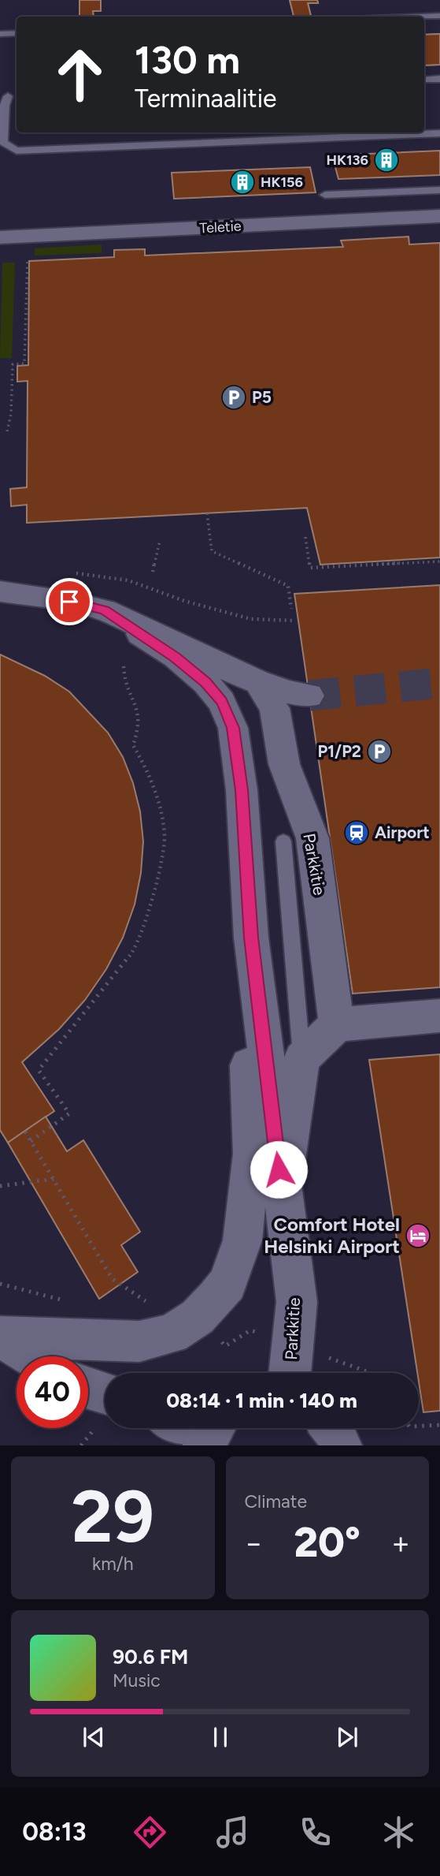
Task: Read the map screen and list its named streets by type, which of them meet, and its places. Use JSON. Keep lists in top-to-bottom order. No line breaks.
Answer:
{"streets":{"street":["Teletie","Parkkitie"]},"places":{"building":["HK136","HK156"],"parking":["P5","P1/P2"],"station":["Airport"],"hotel":["Comfort Hotel Helsinki Airport"]},"page":{"turn":["130 m","Terminaalitie"],"limit":"40","trip":"08:14 · 1 min · 140 m","tile":[["29","km/h"],"Climate"],"heat":["−","20°","+"],"song":["90.6 FM","Music"],"tabs":"08:13"}}
